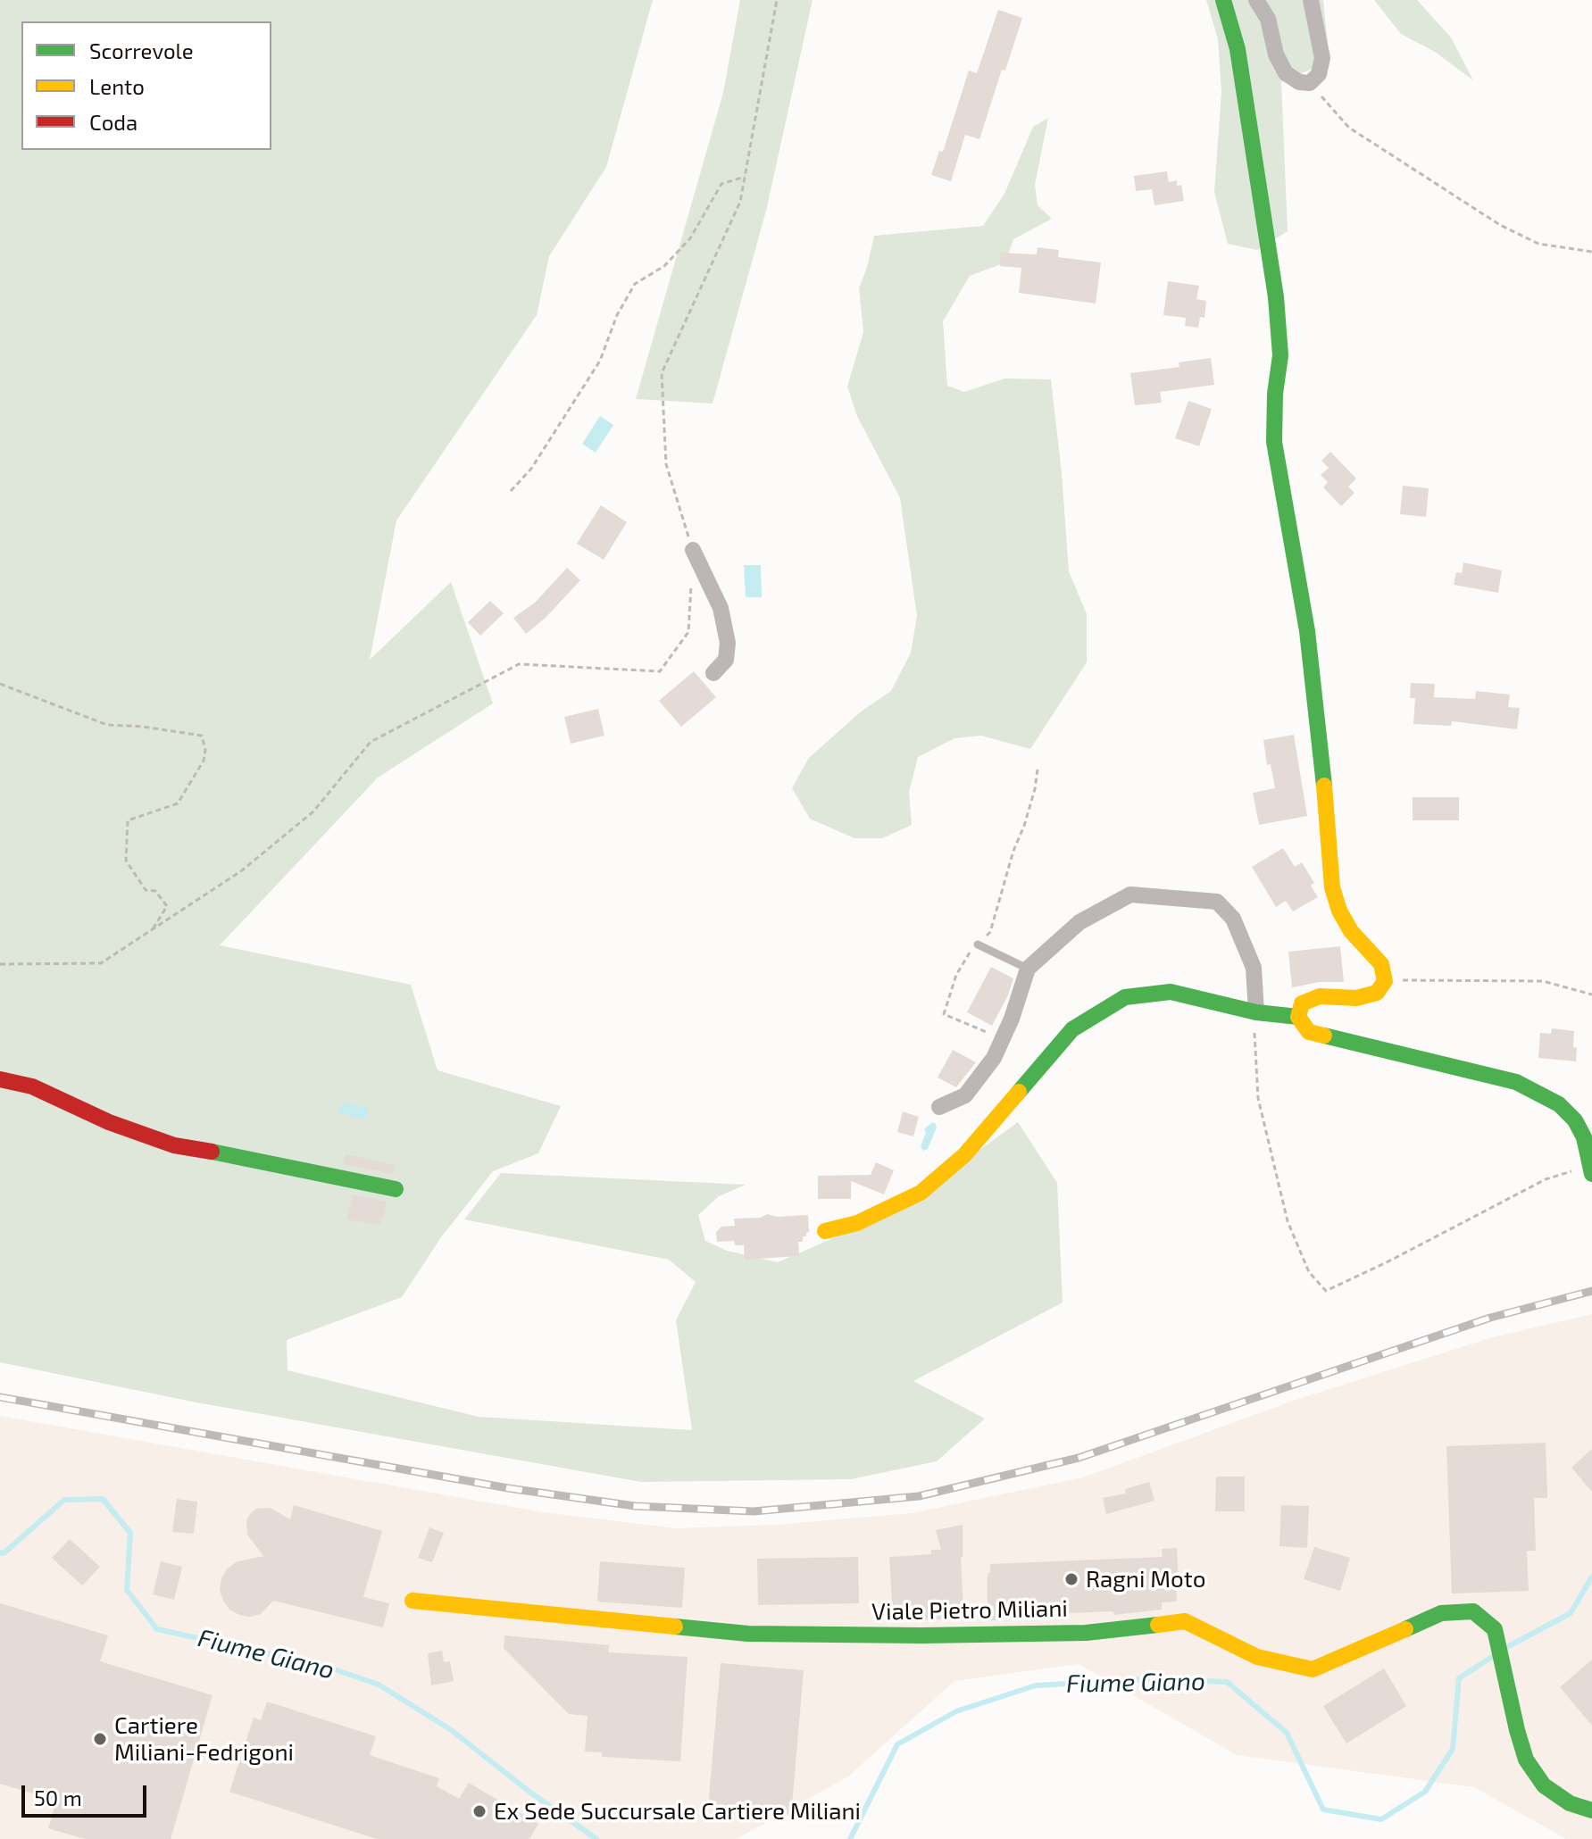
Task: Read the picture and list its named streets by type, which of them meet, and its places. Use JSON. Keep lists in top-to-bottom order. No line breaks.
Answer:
{"streets":{"street":["Viale Pietro Miliani"]},"water":["Fiume Giano"],"places":["Ragni Moto","Cartiere Miliani-Fedrigoni","Ex Sede Succursale Cartiere Miliani"],"legend":["Scorrevole","Lento","Coda"],"scale_bar":"50 m"}
